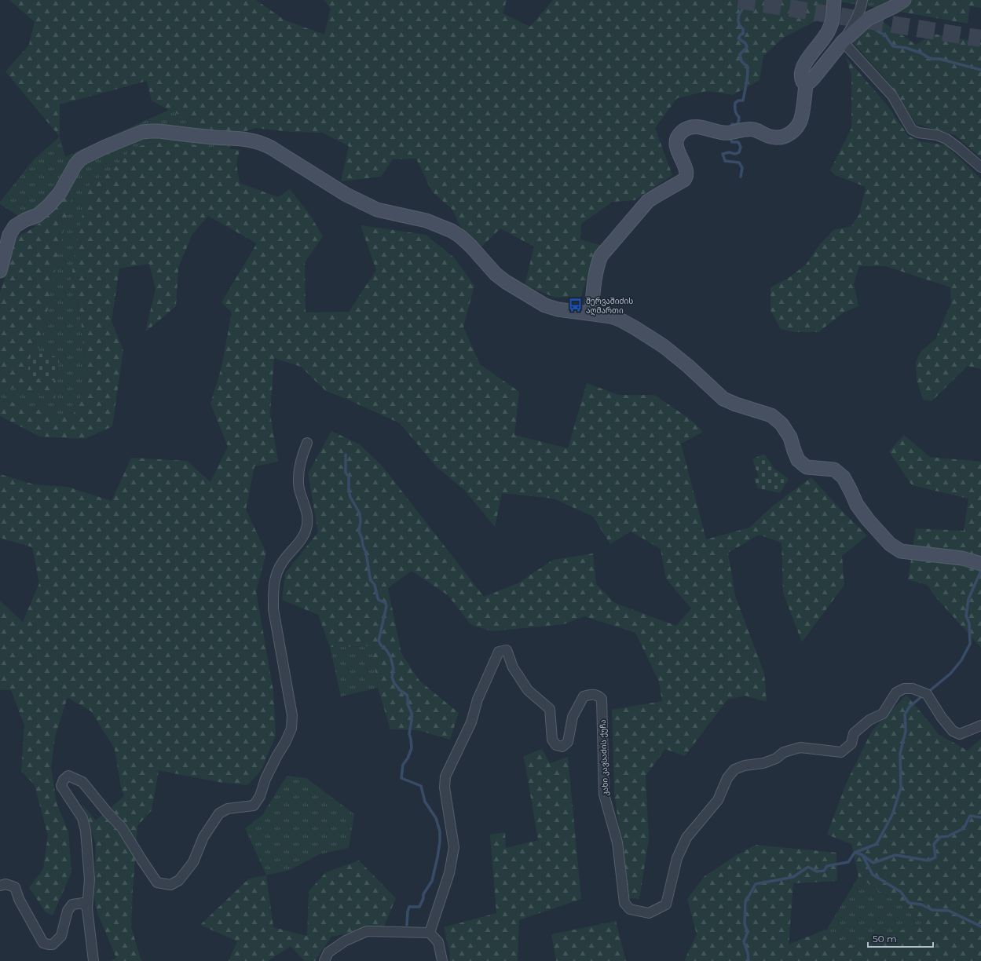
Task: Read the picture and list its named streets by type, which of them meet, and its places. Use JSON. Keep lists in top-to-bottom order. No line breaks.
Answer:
{"streets":{"street":["კახი კავსაძის ქუჩა"]},"places":{"bus stop":["შერვაშიძის აღმართი"]},"scale_bar":"50 m"}
